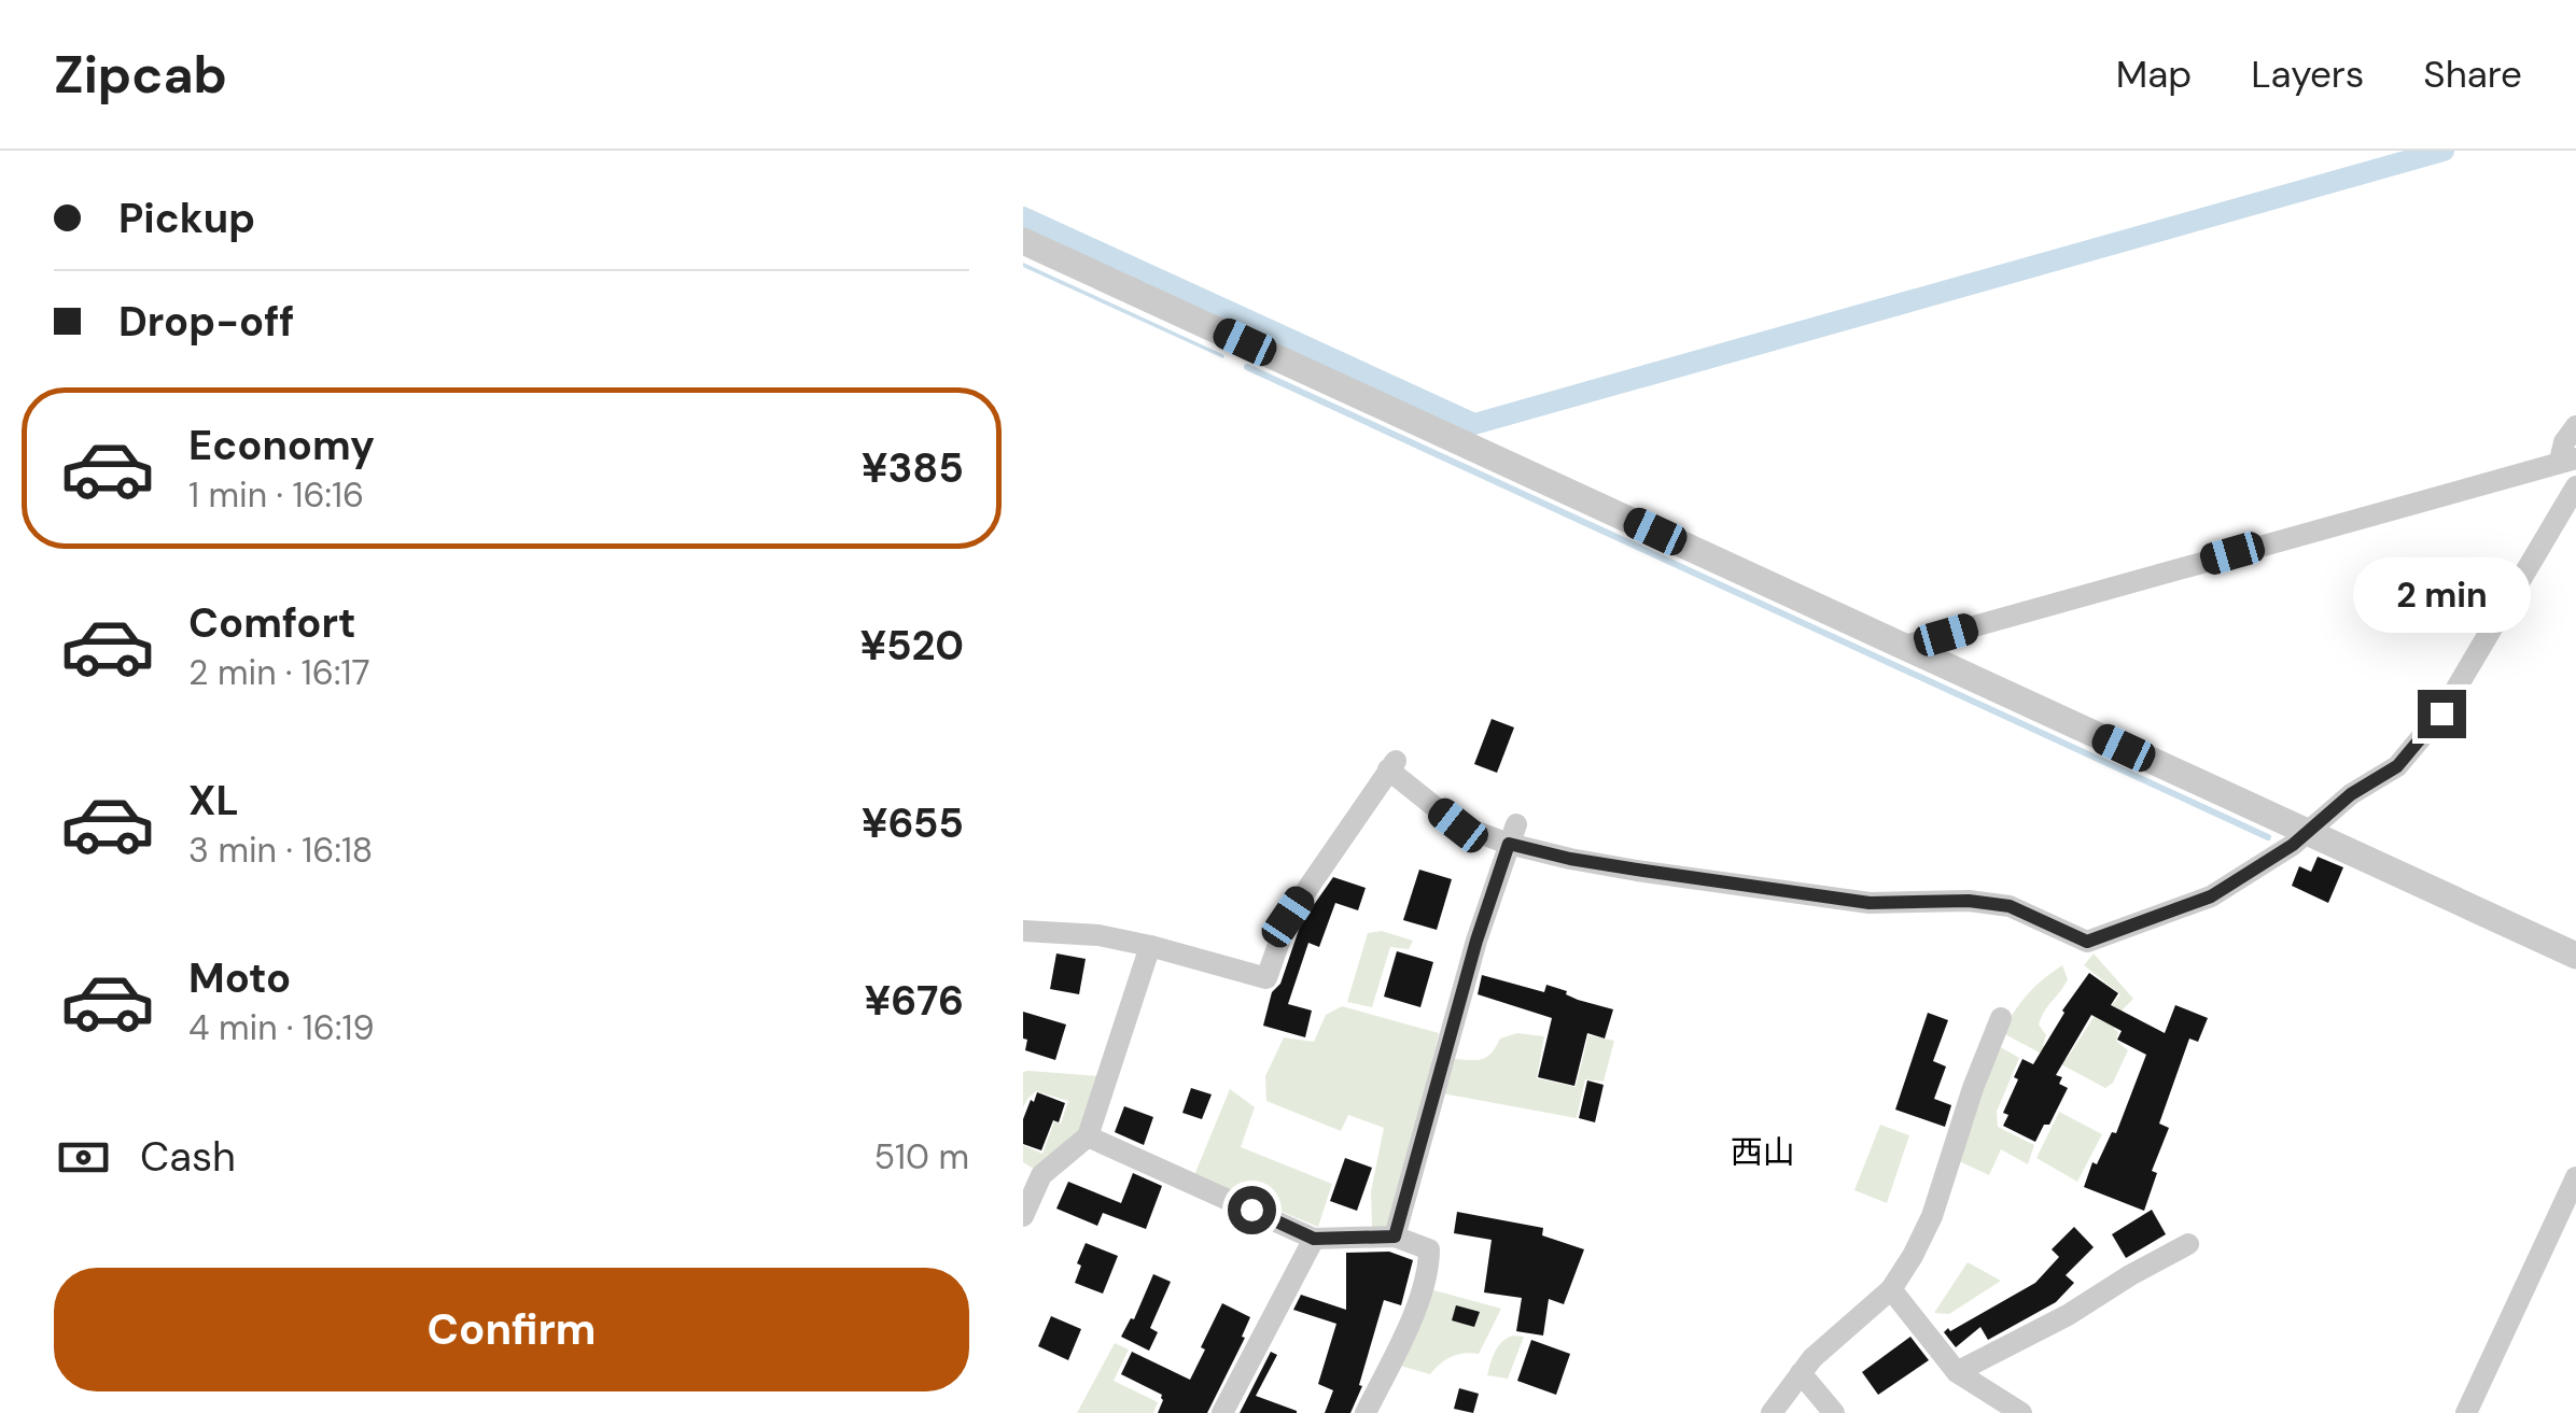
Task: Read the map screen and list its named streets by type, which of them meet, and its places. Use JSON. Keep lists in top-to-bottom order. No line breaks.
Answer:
{"districts":["西山"],"page":{"header":"Zipcab","nav":["Map","Layers","Share"],"banner":["Pickup","Drop-off"],"list":[{"name":"Economy","note":"1 min · 16:16","value":"¥385"},{"name":"Comfort","note":"2 min · 16:17","value":"¥520"},{"name":"XL","note":"3 min · 16:18","value":"¥655"},{"name":"Moto","note":"4 min · 16:19","value":"¥676"}],"bubble":"2 min","pay":["Cash","510 m"],"buttons":"Confirm"}}
